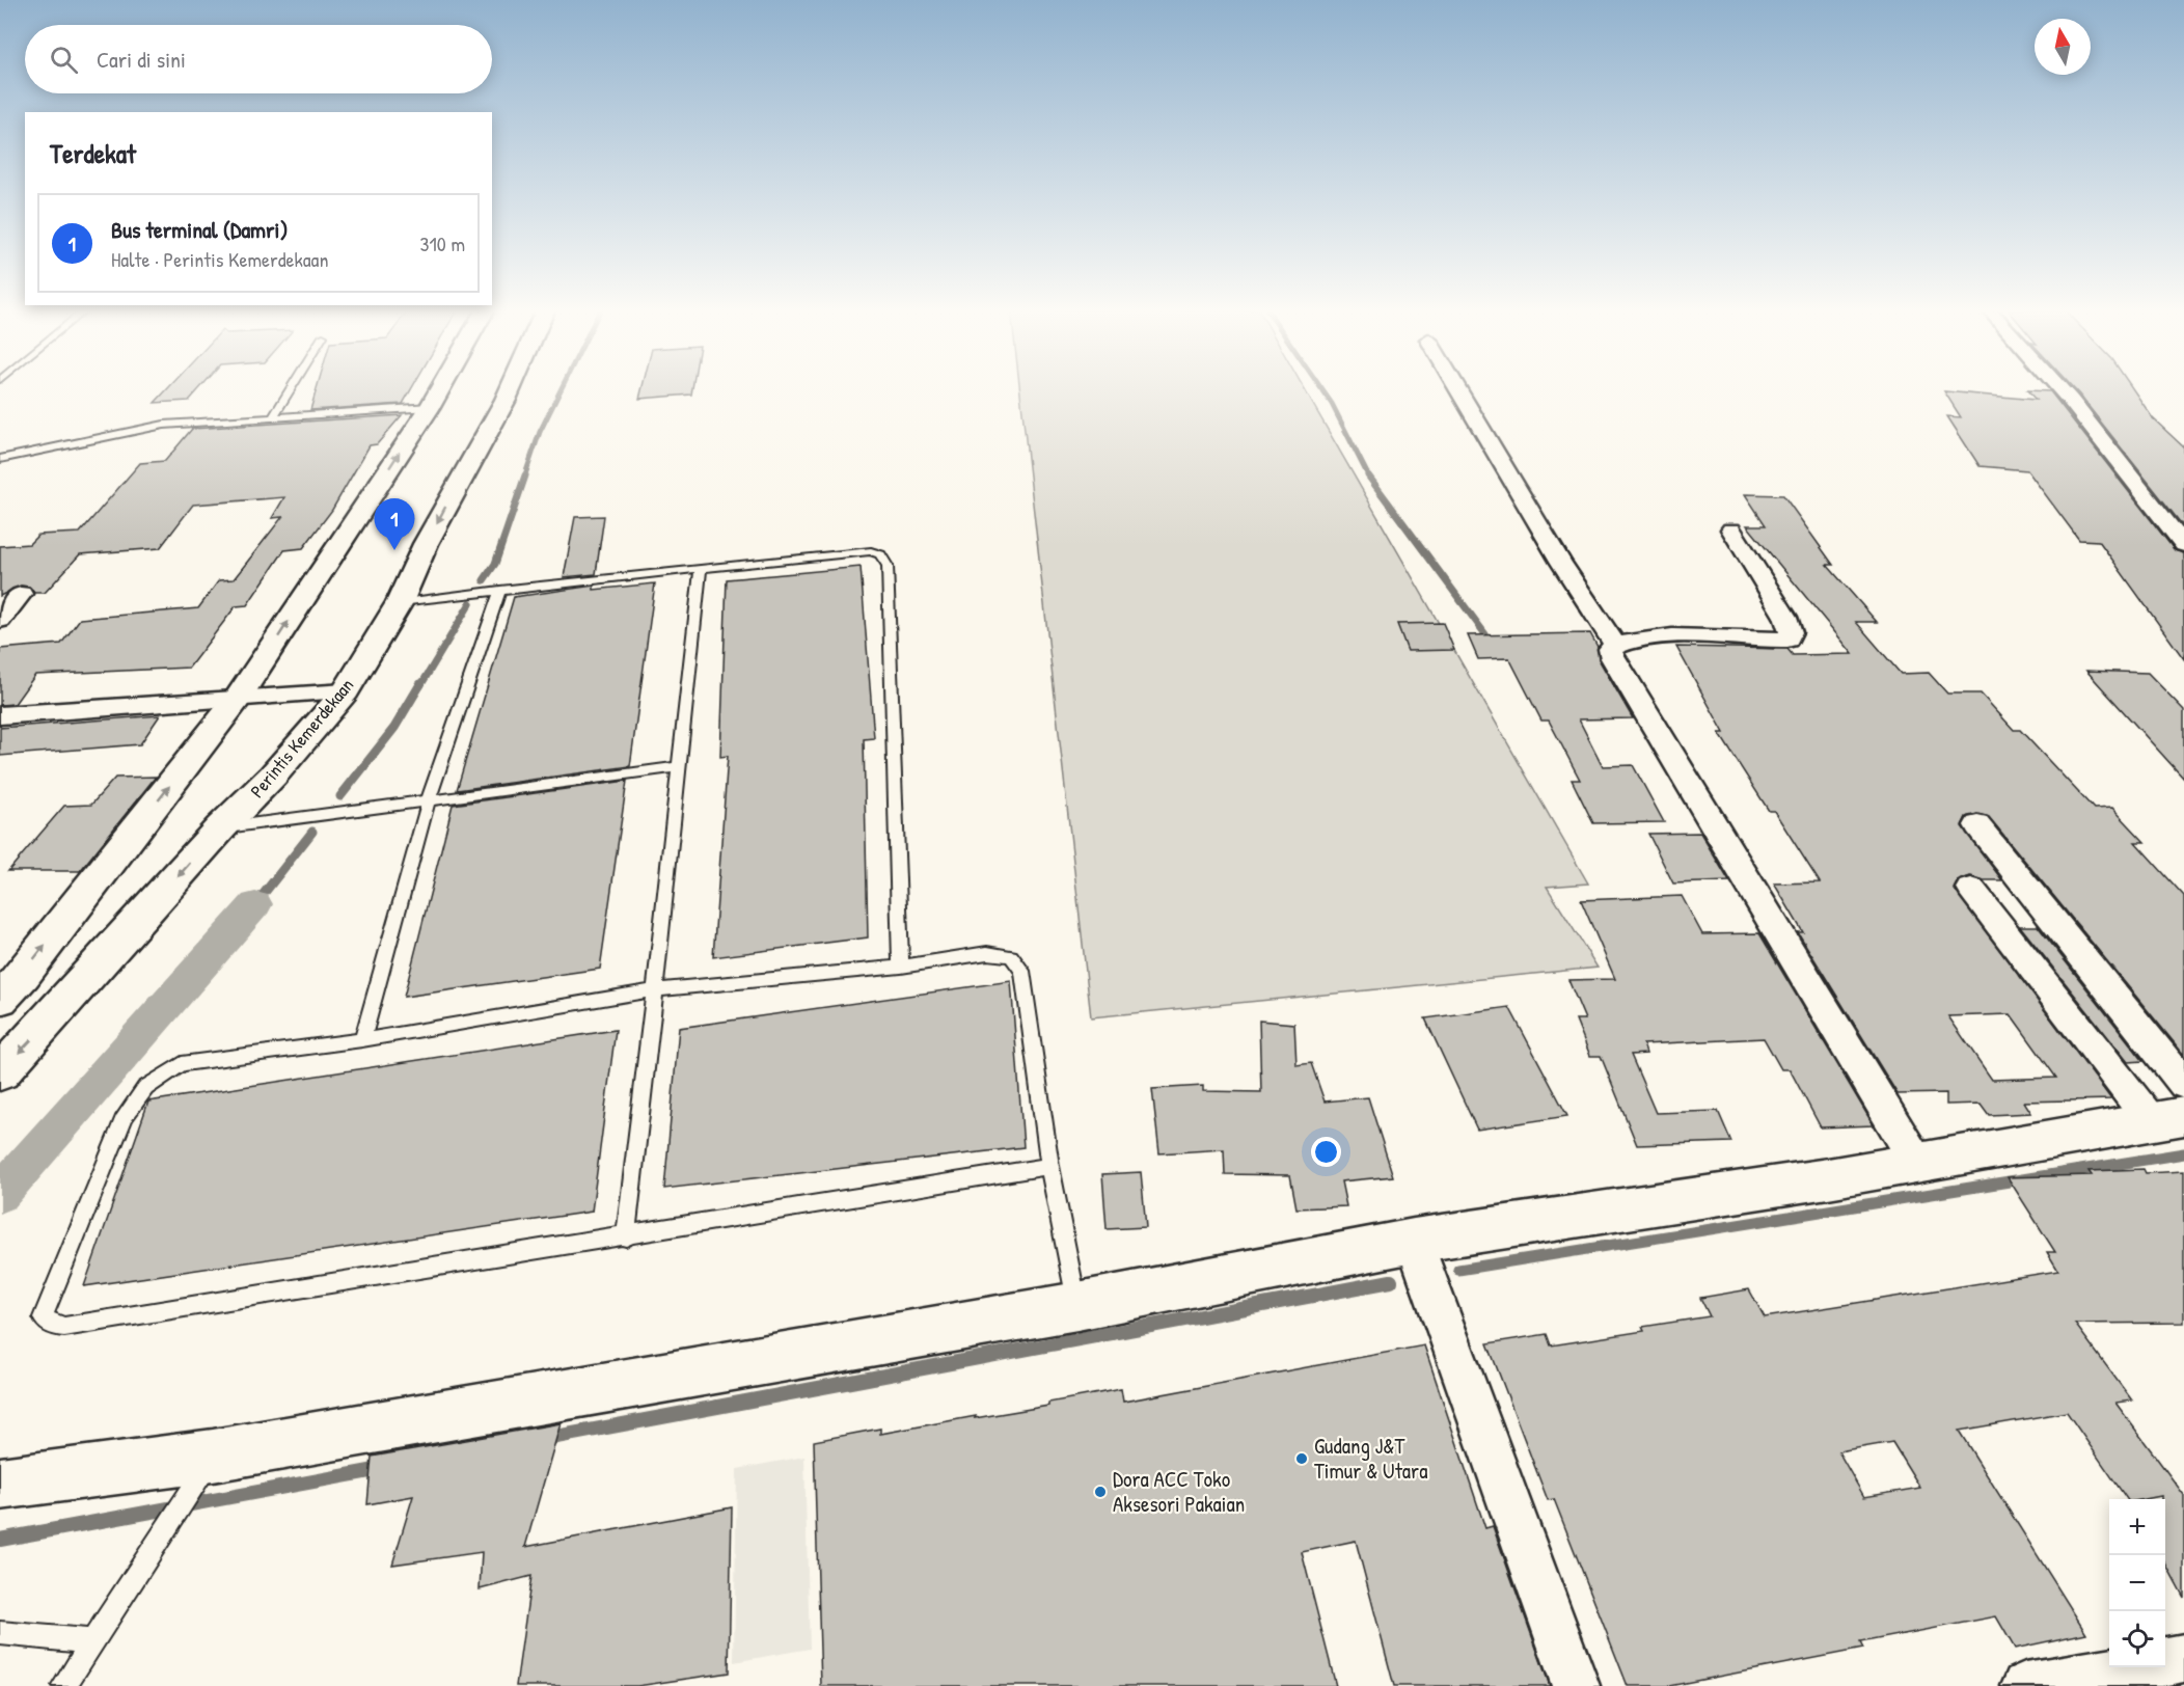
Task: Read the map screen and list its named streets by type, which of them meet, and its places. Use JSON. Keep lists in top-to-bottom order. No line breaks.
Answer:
{"streets":{"main road":["Perintis Kemerdekaan"]},"places":["Gudang J&T Timur & Utara","Dora ACC Toko Aksesori Pakaian"],"north":"top","page":{"search":"Cari di sini","heading":"Terdekat","list":[{"mark":"1","name":"Bus terminal (Damri)","note":"Halte · Perintis Kemerdekaan","value":"310 m"}],"pins":"1","map_buttons":["+","−"]}}
